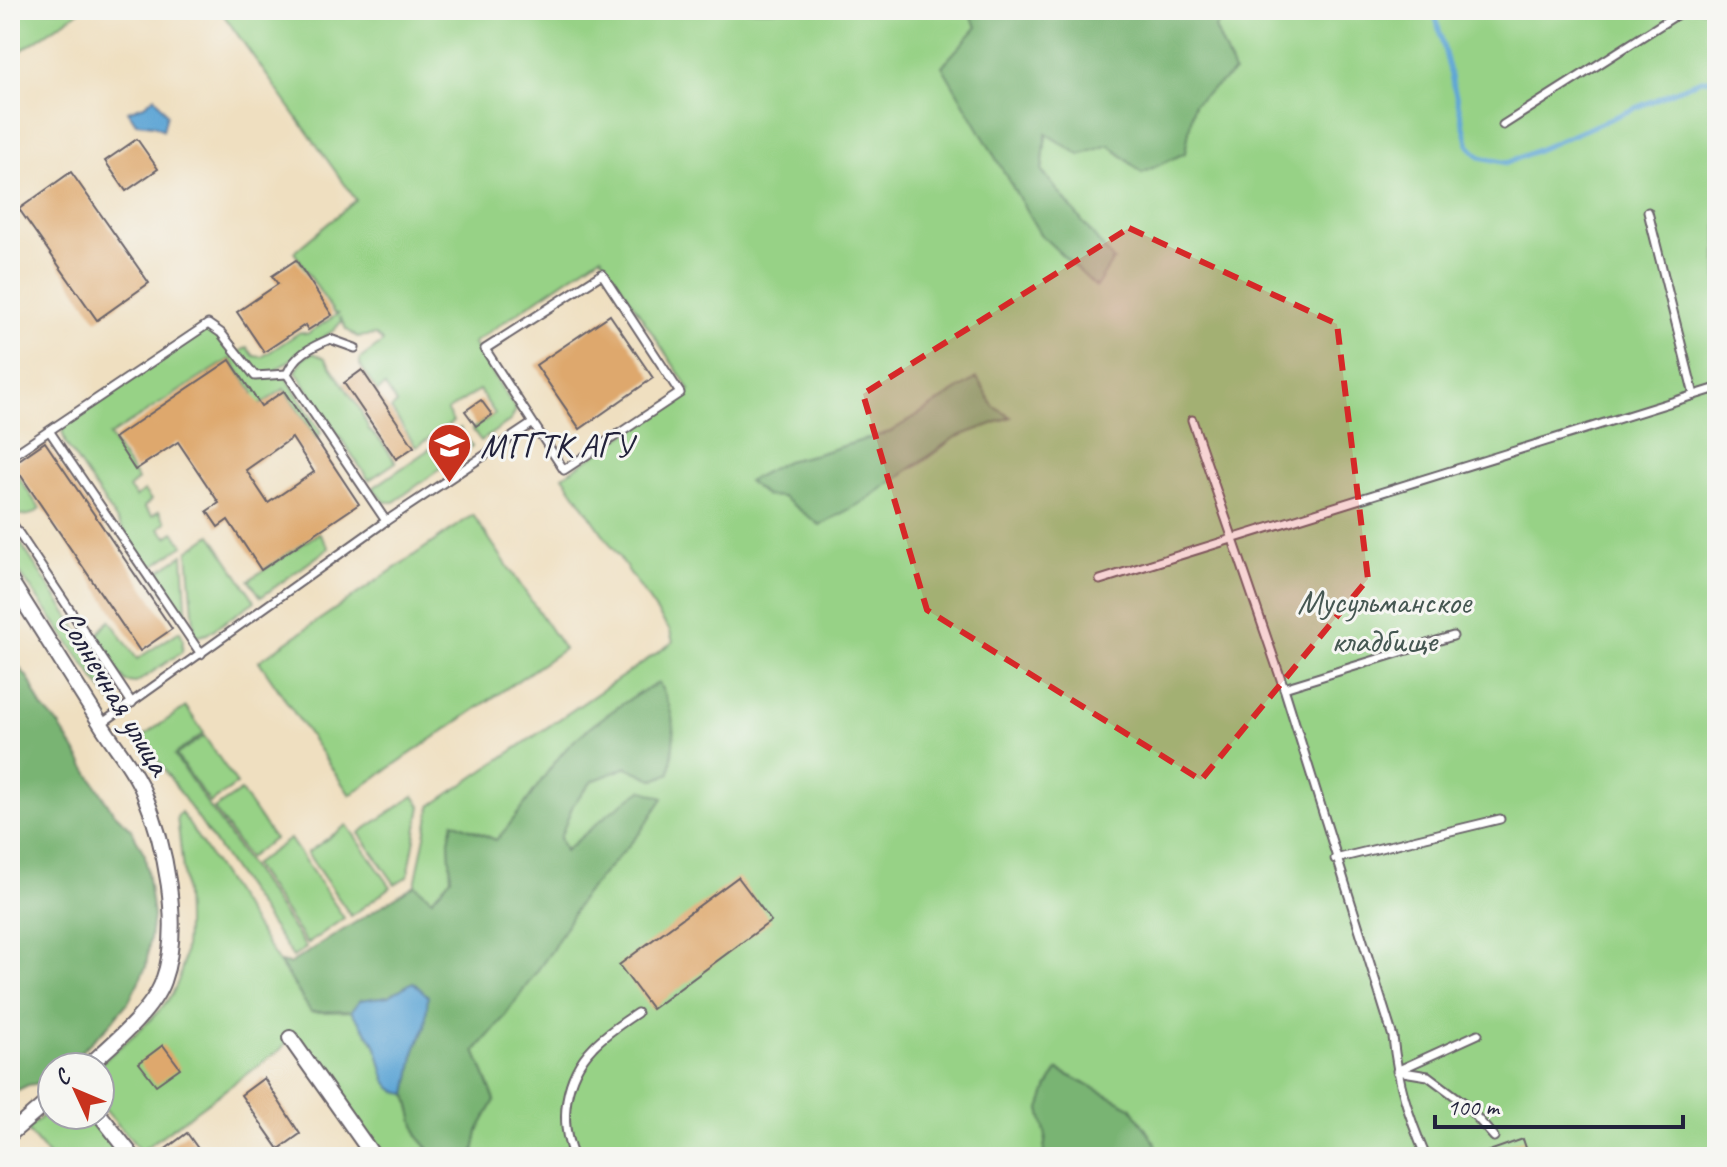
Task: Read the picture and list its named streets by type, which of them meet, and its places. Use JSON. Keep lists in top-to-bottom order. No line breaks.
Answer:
{"streets":{"street":["Солнечная улица"]},"parks":["Мусульманское кладбище"],"places":{"school or university":["МГГТК АГУ"]},"scale_bar":"100 m","north":"top left"}
